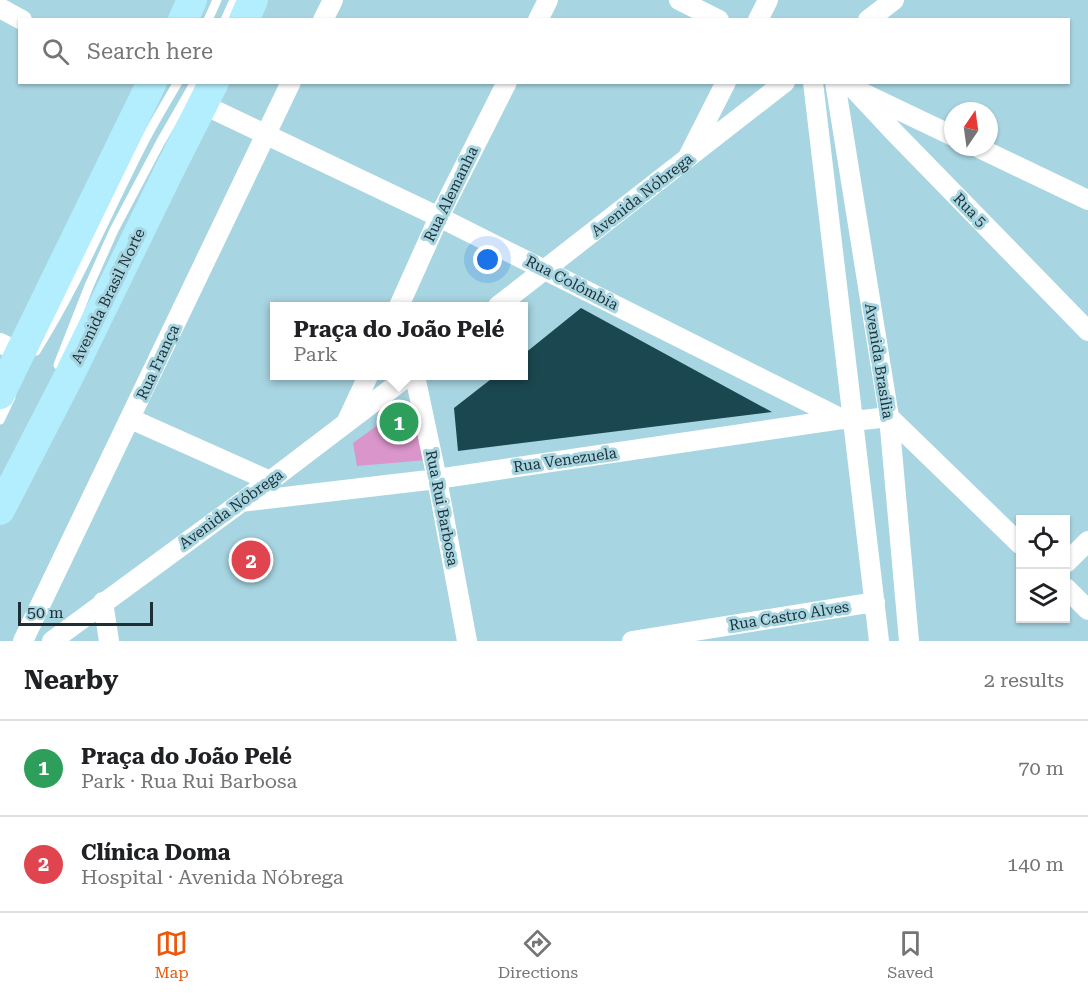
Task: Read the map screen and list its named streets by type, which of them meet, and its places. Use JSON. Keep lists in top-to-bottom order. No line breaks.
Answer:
{"streets":{"main road":["Avenida Brasil Norte"],"street":["Rua Alemanha","Avenida Nóbrega","Rua 5","Rua Colômbia","Avenida Brasília","Rua França","Rua Venezuela","Rua Rui Barbosa","Rua Castro Alves"]},"crossings":[["Rua Alemanha","Rua Colômbia"],["Avenida Nóbrega","Rua Colômbia"],["Avenida Nóbrega","Rua Venezuela"],["Rua 5","Avenida Brasília"],["Rua Colômbia","Avenida Brasil Norte"],["Rua Colômbia","Avenida Brasília"],["Rua Colômbia","Rua França"],["Rua Colômbia","Rua Venezuela"],["Avenida Brasília","Rua Venezuela"],["Avenida Brasília","Rua Castro Alves"],["Rua Venezuela","Rua Rui Barbosa"]],"scale_bar":"50 m","north":"top","page":{"search":"Search here","popup":["Praça do João Pelé","Park"],"pins":["1","2"],"scale":"50 m","heading":["Nearby","2 results"],"list":[{"mark":"1","name":"Praça do João Pelé","note":"Park · Rua Rui Barbosa","value":"70 m"},{"mark":"2","name":"Clínica Doma","note":"Hospital · Avenida Nóbrega","value":"140 m"}],"nav":["Map","Directions","Saved"]}}
